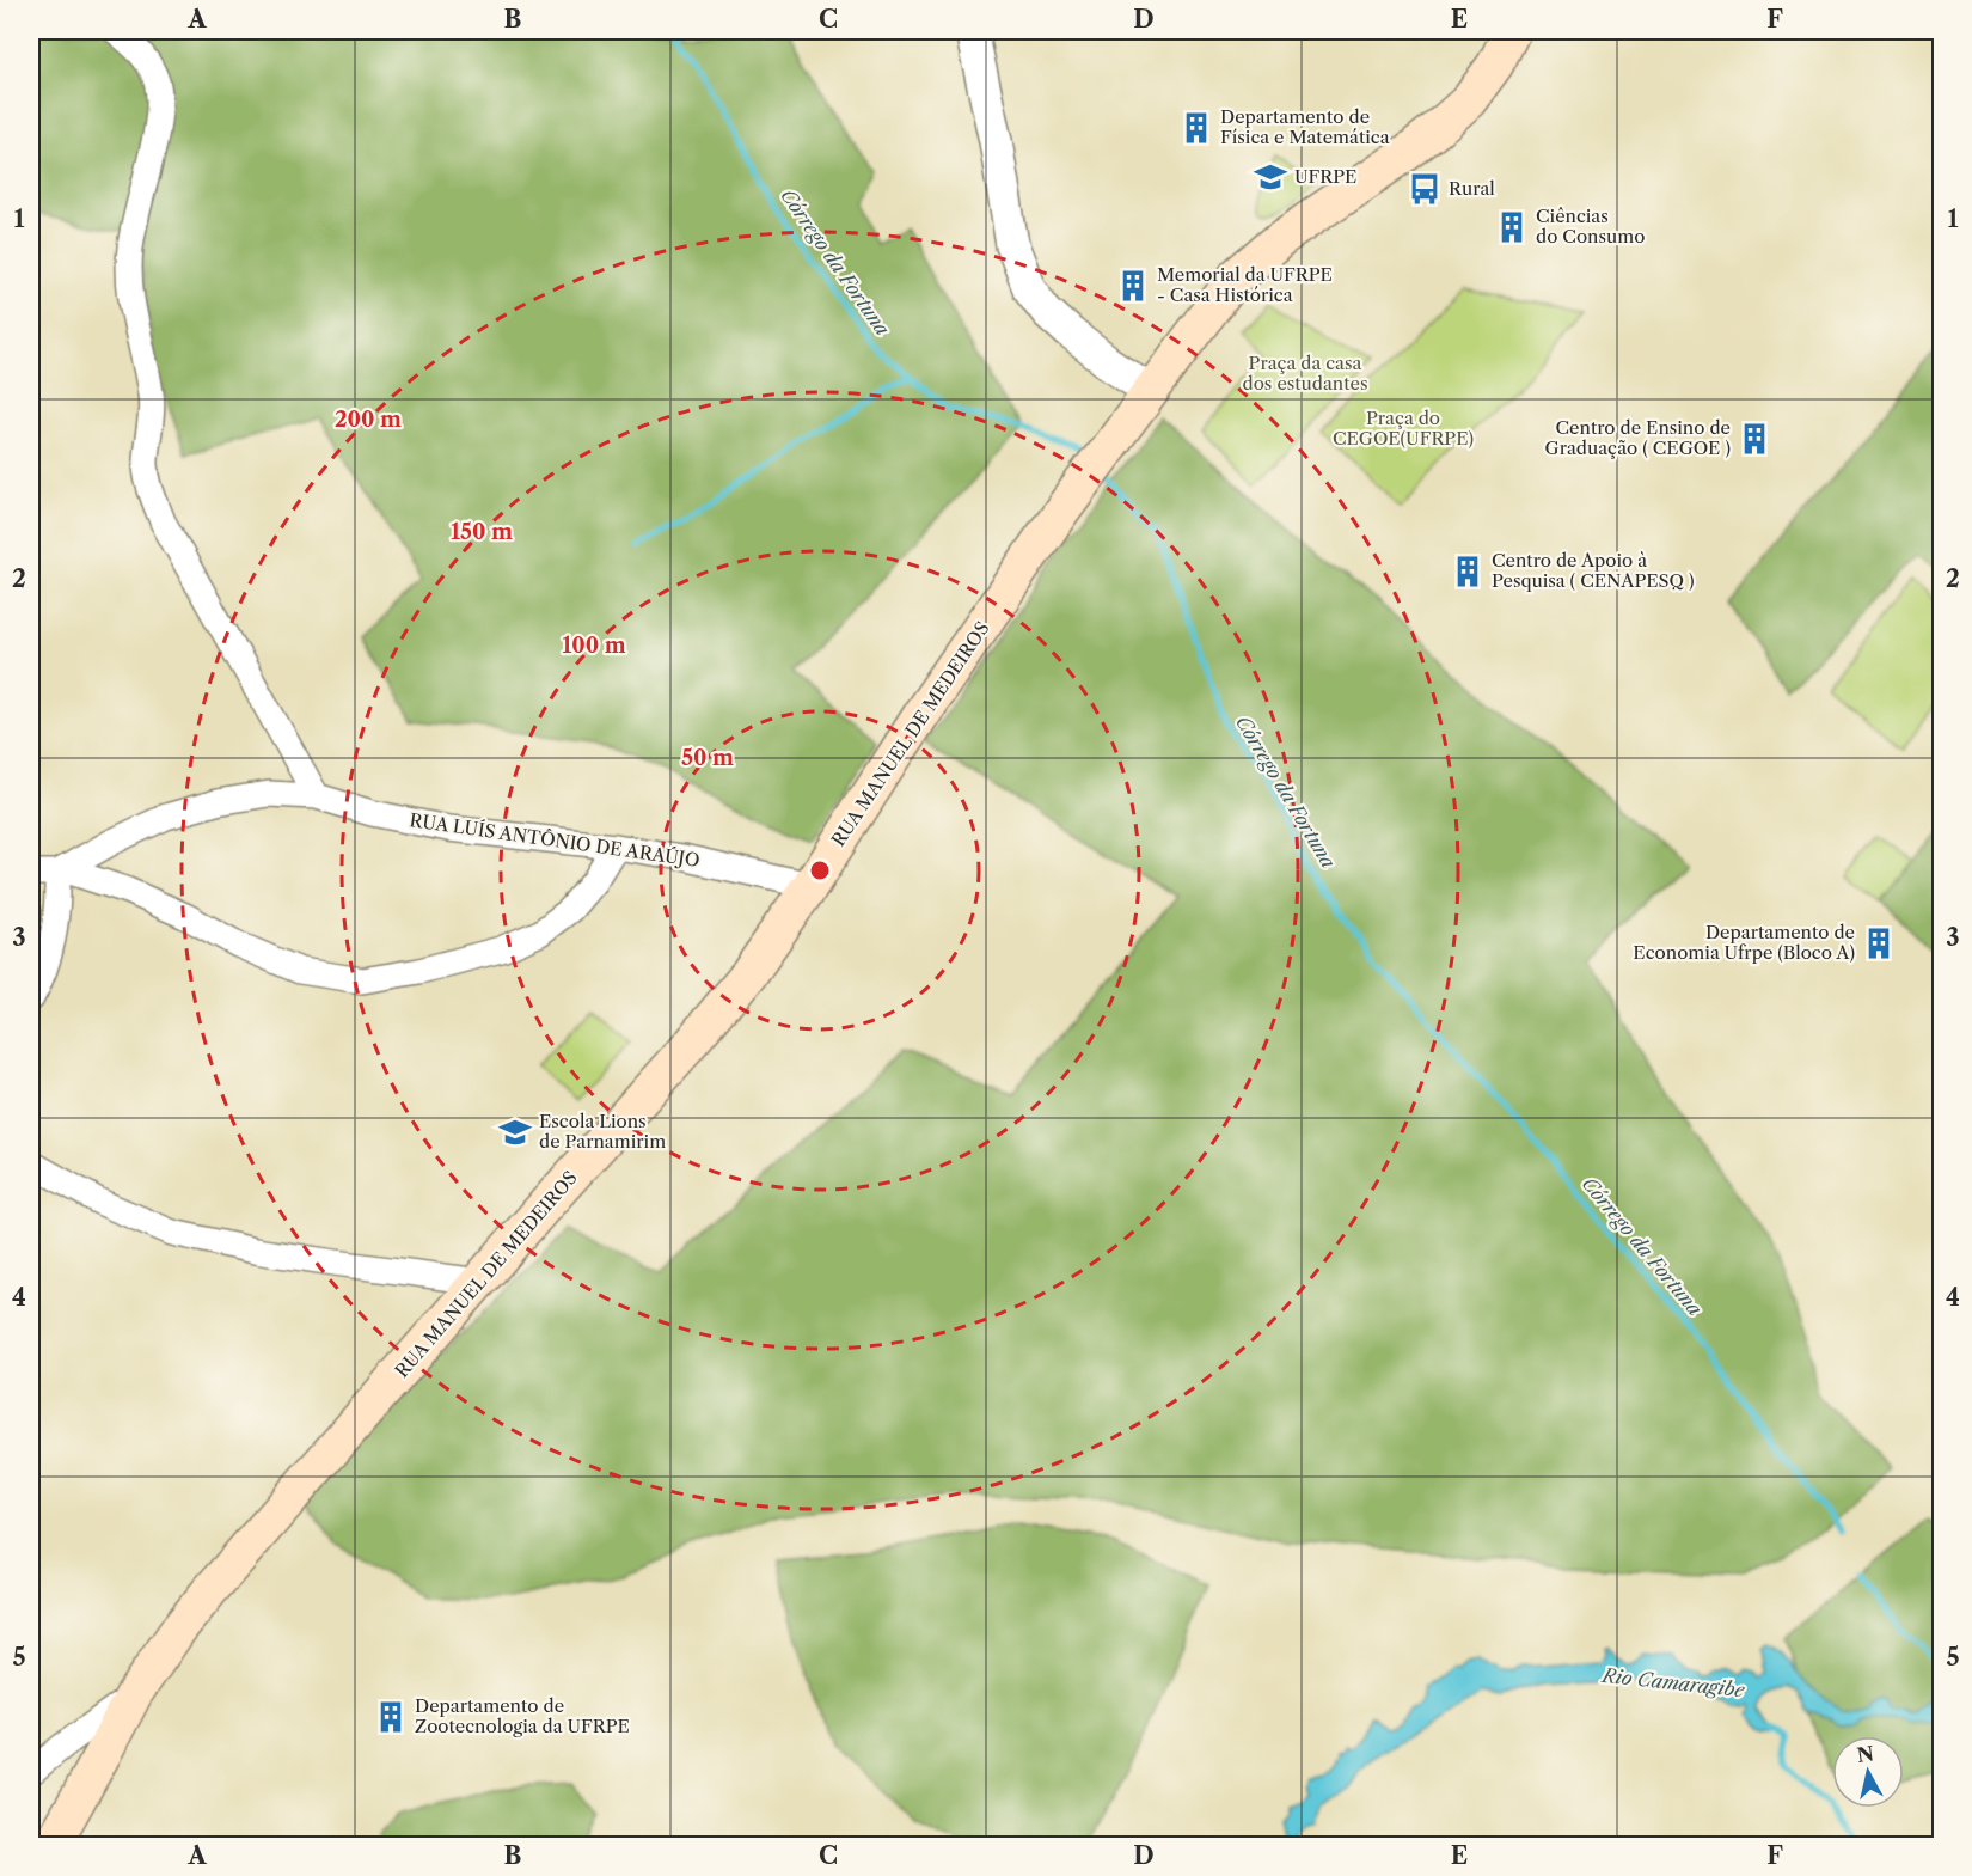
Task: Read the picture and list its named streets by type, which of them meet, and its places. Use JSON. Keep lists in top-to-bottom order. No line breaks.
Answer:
{"streets":{"main road":["RUA MANUEL DE MEDEIROS"],"street":["RUA LUÍS ANTÔNIO DE ARAÚJO"]},"crossings":[["RUA MANUEL DE MEDEIROS","RUA LUÍS ANTÔNIO DE ARAÚJO"]],"water":["Córrego da Fortuna","Rio Camaragibe"],"parks":["Praça da casa dos estudantes","Praça do CEGOE(UFRPE)"],"places":{"building":["Departamento de Física e Matemática","Ciências do Consumo","Memorial da UFRPE - Casa Histórica","Centro de Ensino de Graduação ( CEGOE )","Centro de Apoio à Pesquisa ( CENAPESQ )","Departamento de Economia Ufrpe (Bloco A)","Departamento de Zootecnologia da UFRPE"],"school or university":["UFRPE","Escola Lions de Parnamirim"],"bus stop":["Rural"]},"north":"top","grid":{"columns":["A","B","C","D","E","F"],"rows":["1","2","3","4","5"]},"rings":["200 m","150 m","100 m","50 m"]}
